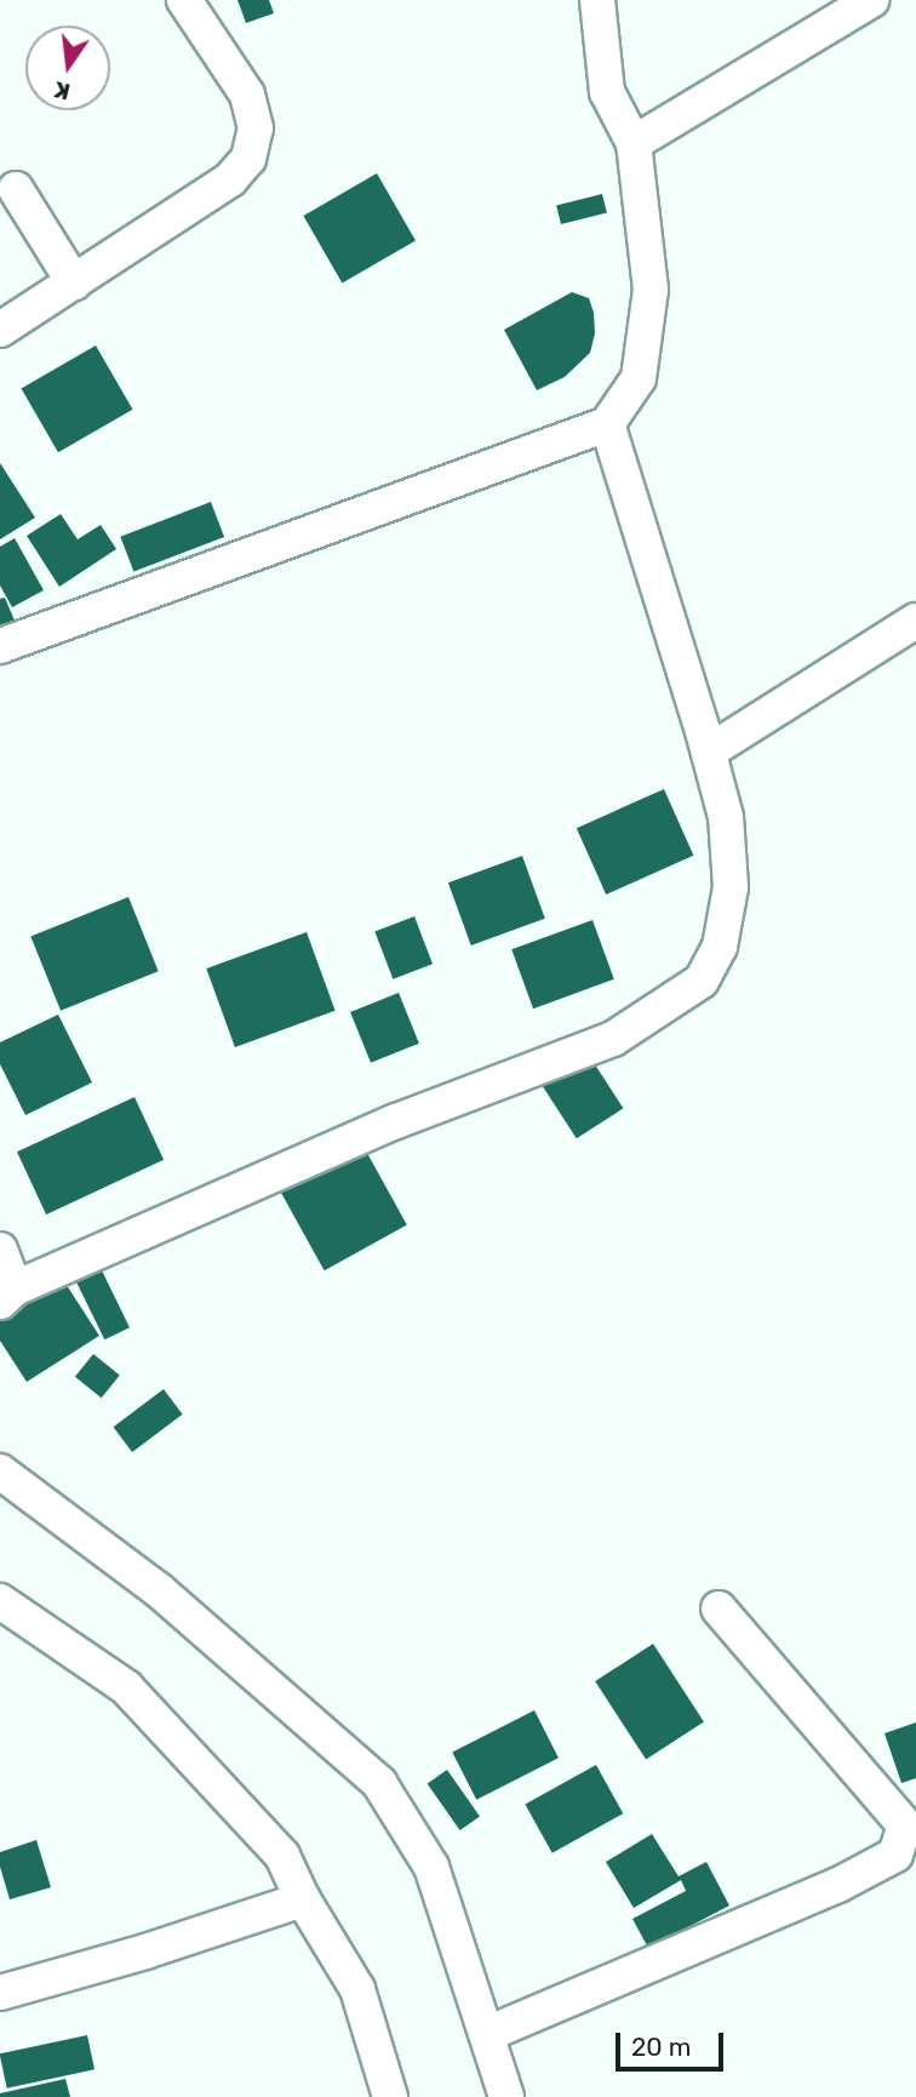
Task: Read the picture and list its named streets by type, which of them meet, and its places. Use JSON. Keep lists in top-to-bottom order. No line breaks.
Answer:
{"scale_bar":"20 m","north":"bottom"}
